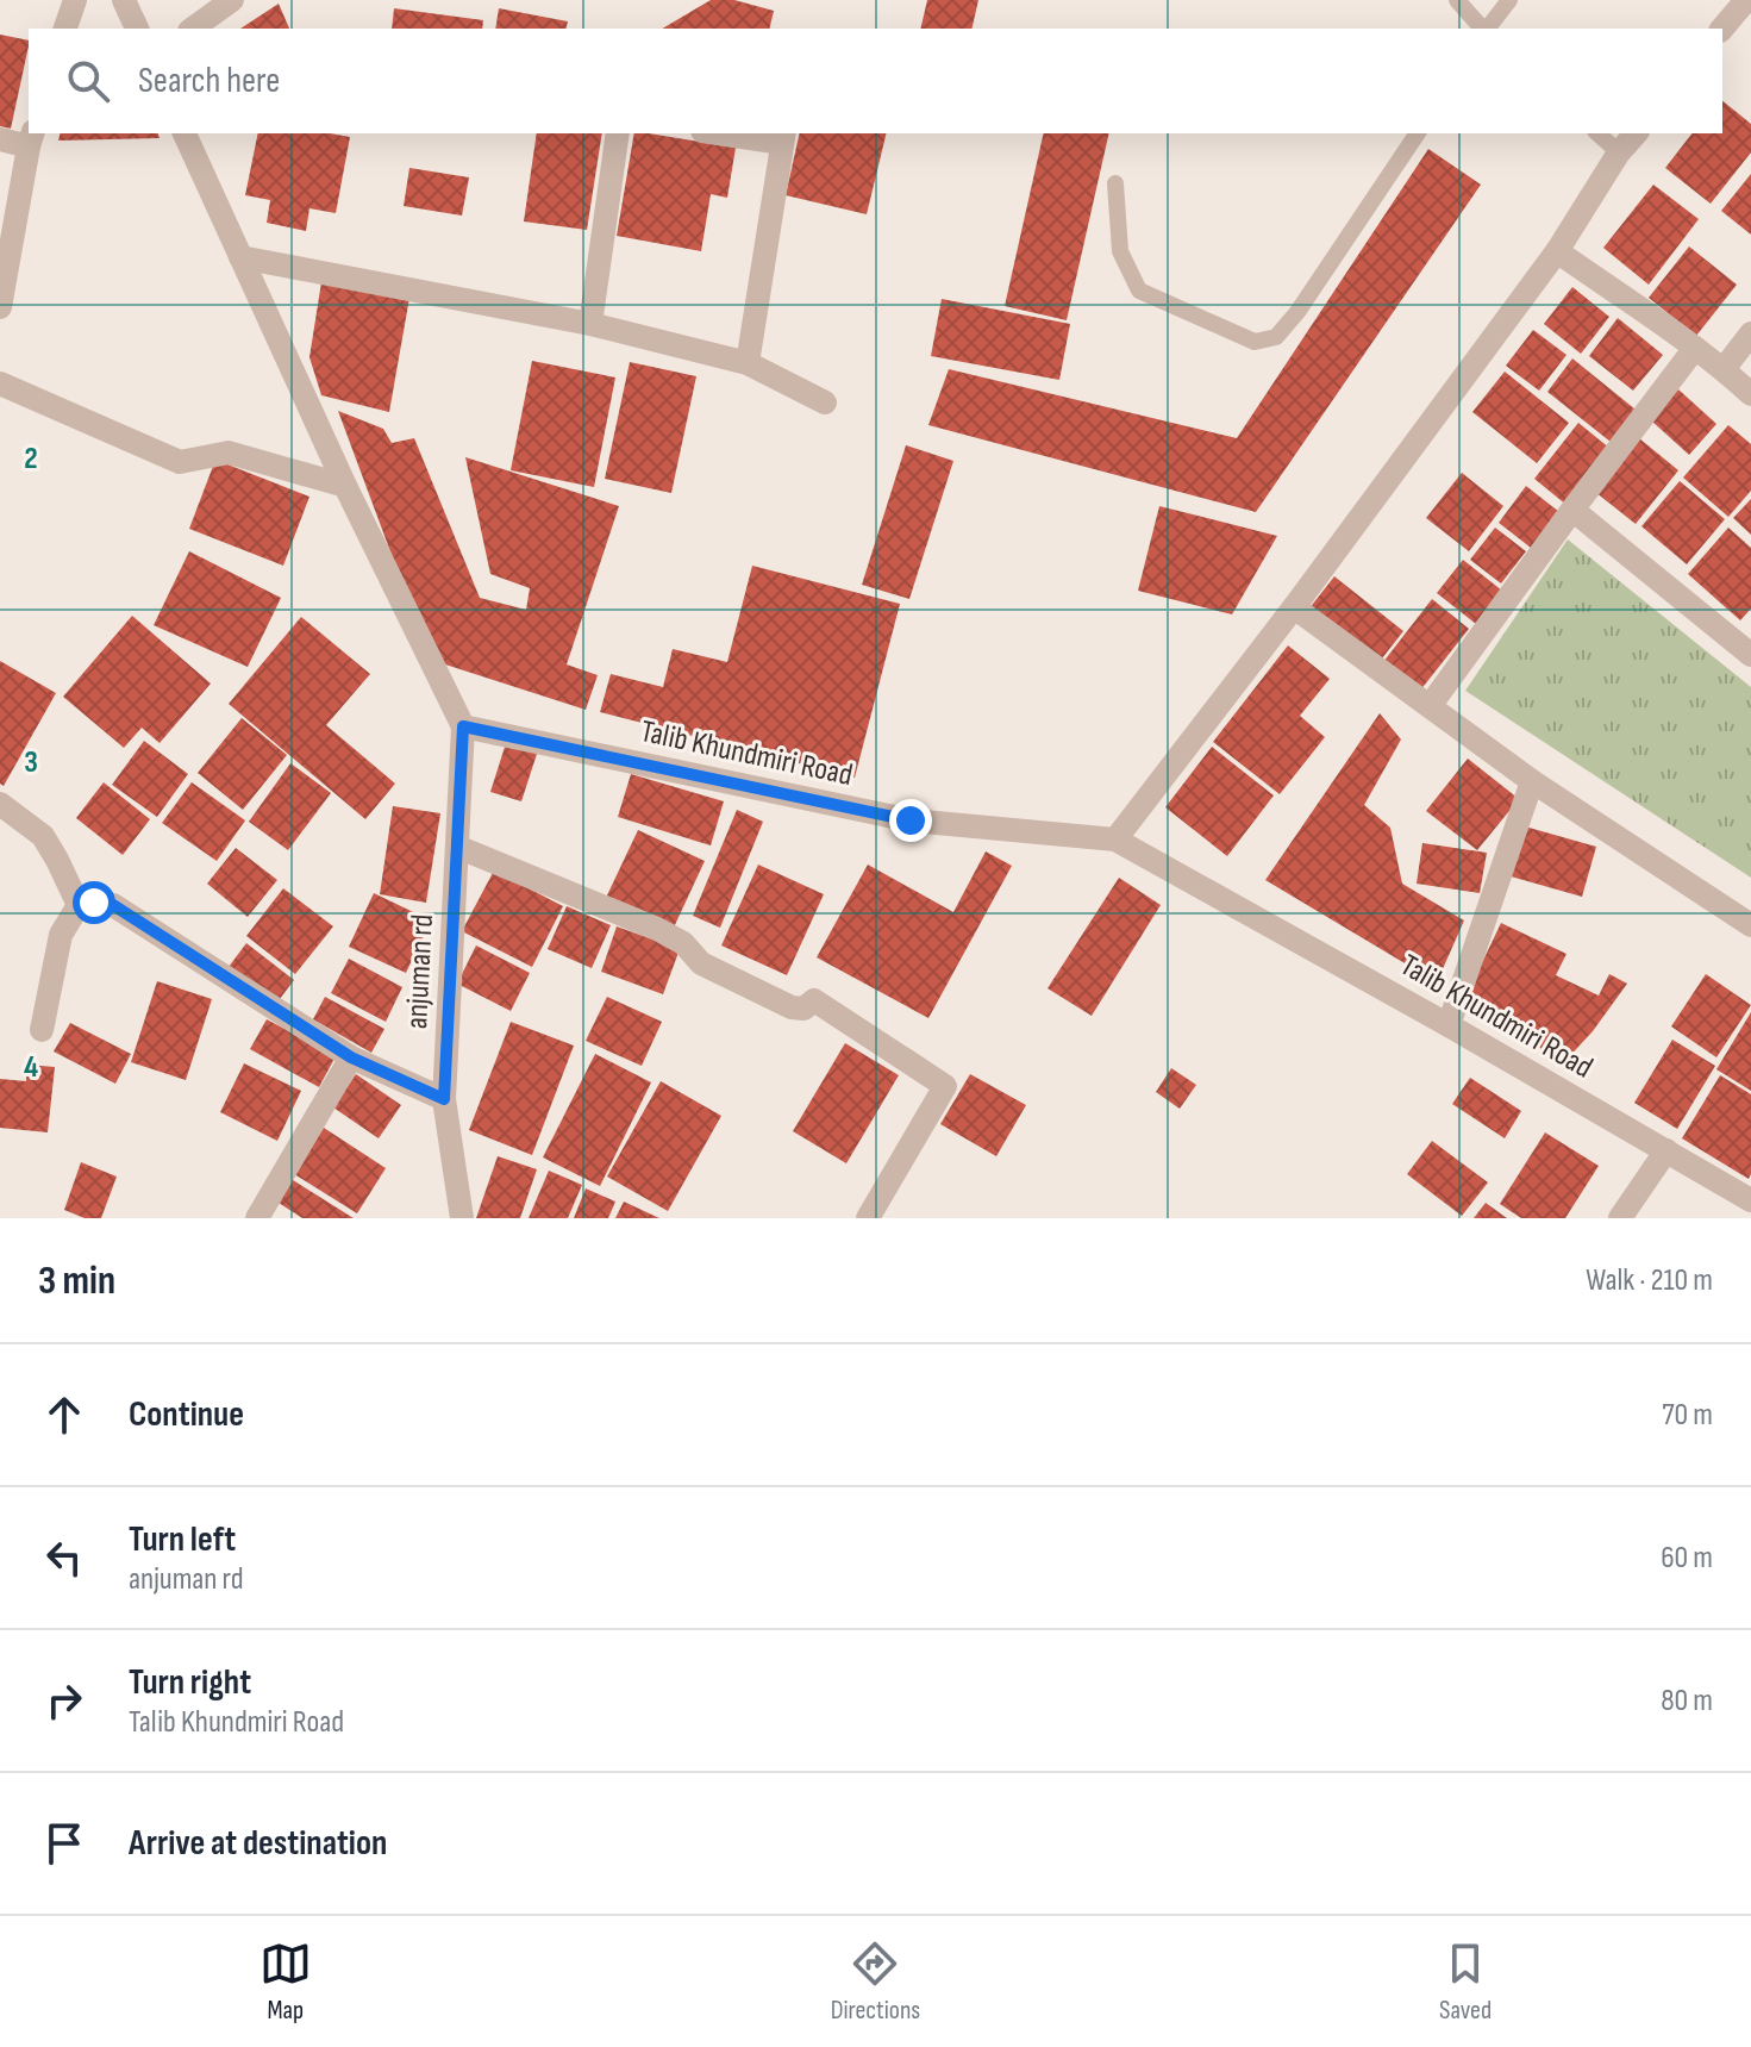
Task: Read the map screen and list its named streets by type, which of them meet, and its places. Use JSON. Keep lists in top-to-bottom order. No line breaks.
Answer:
{"streets":{"street":["Talib Khundmiri Road","anjuman rd"]},"crossings":[["Talib Khundmiri Road","anjuman rd"]],"page":{"search":"Search here","heading":["3 min","Walk · 210 m"],"list":[["Continue","70 m"],["Turn left","anjuman rd","60 m"],["Turn right","Talib Khundmiri Road","80 m"],"Arrive at destination"],"nav":["Map","Directions","Saved"]},"grid":{"rows":["2","3","4"]}}
